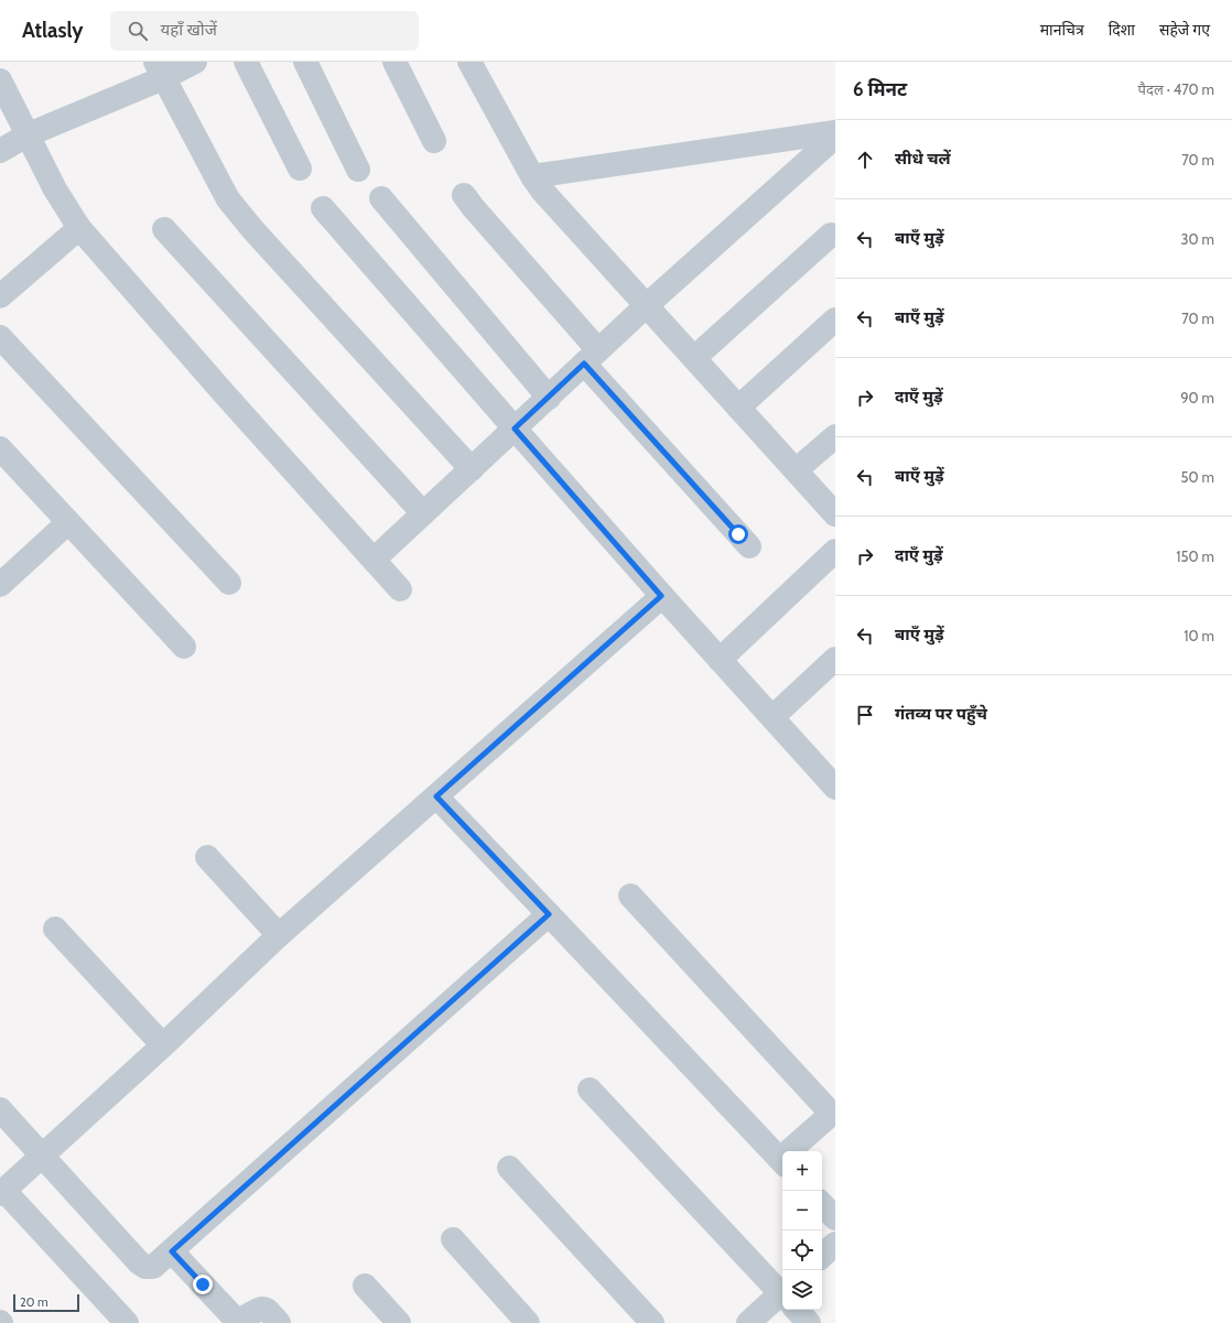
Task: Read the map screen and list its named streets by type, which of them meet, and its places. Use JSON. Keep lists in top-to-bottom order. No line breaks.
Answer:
{"scale_bar":"20 m","page":{"header":"Atlasly","search":"यहाँ खोजें","nav":["मानचित्र","दिशा","सहेजे गए"],"heading":["6 मिनट","पैदल · 470 m"],"list":[["सीधे चलें","70 m"],["बाएँ मुड़ें","30 m"],["बाएँ मुड़ें","70 m"],["दाएँ मुड़ें","90 m"],["बाएँ मुड़ें","50 m"],["दाएँ मुड़ें","150 m"],["बाएँ मुड़ें","10 m"],"गंतव्य पर पहुँचे"],"map_buttons":["+","−"],"scale":"20 m"}}
